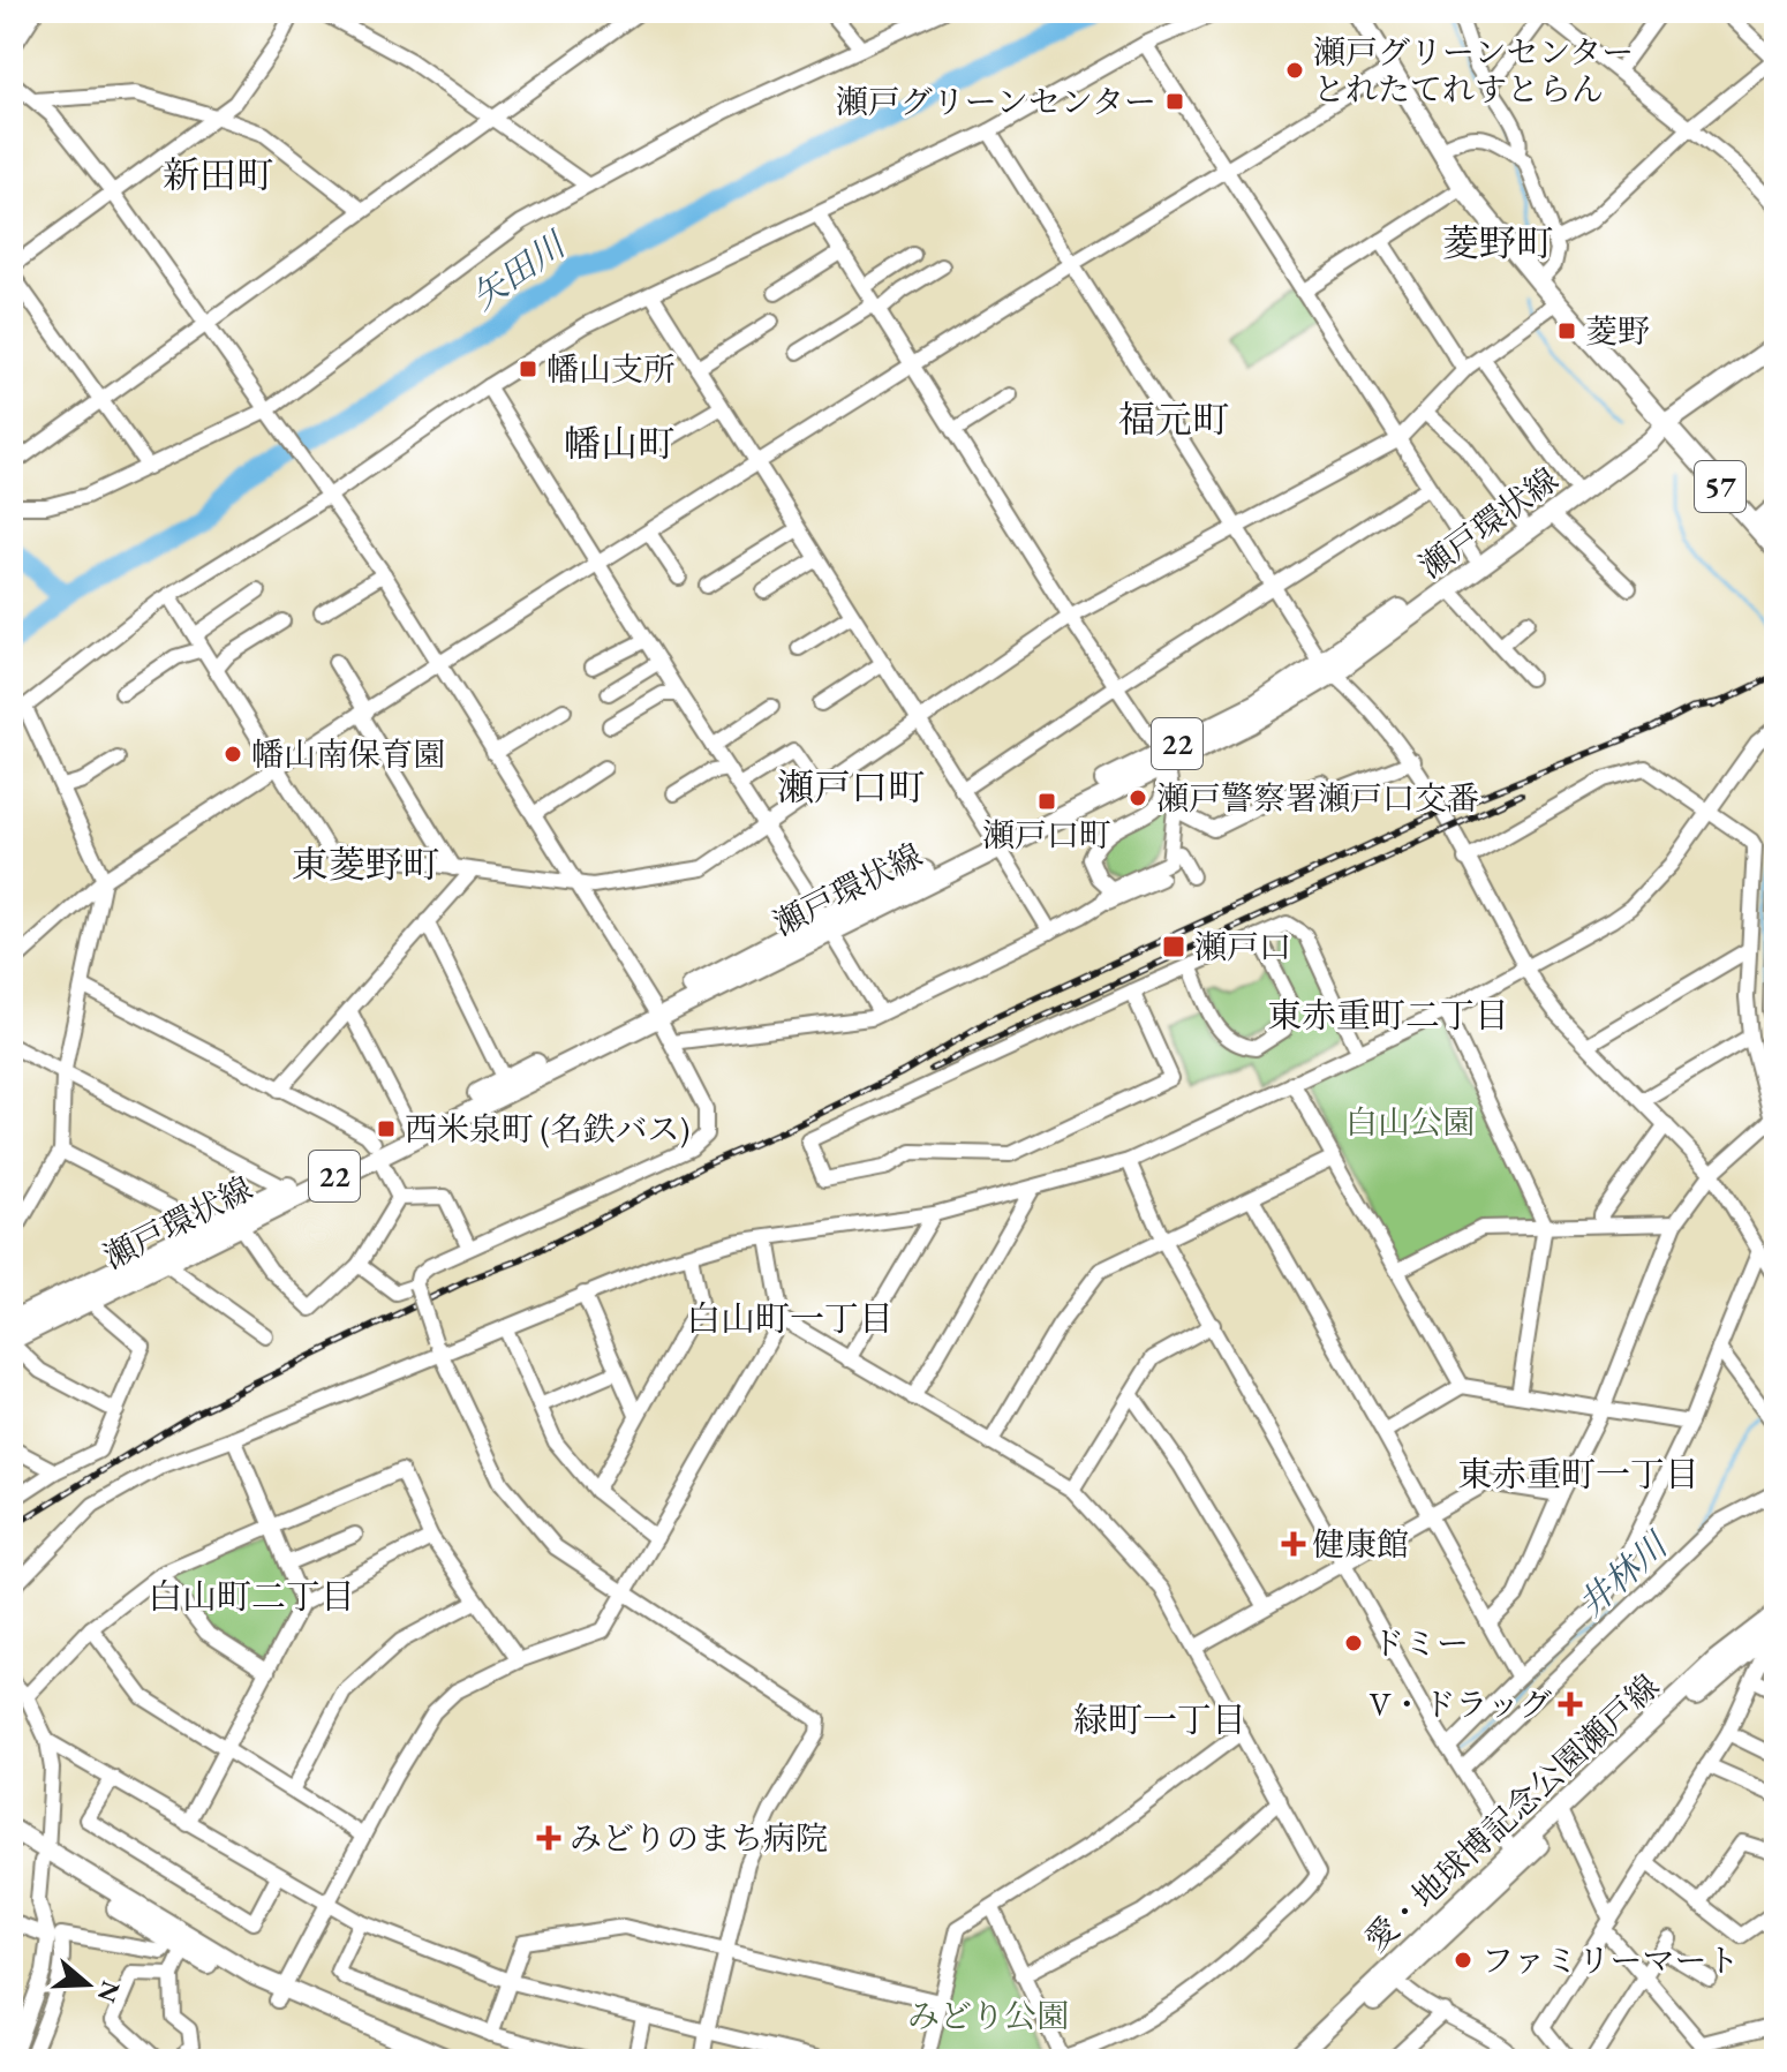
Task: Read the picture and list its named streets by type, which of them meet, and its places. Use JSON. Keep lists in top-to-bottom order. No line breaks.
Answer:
{"streets":{"main road":["57","瀬戸環状線","22","愛・地球博記念公園瀬戸線"]},"crossings":[["57","瀬戸環状線"]],"districts":["新田町","菱野町","福元町","幡山町","瀬戸口町","東菱野町","東赤重町二丁目","白山町一丁目","東赤重町一丁目","白山町二丁目","緑町一丁目"],"water":["矢田川","井林川"],"parks":["白山公園","みどり公園"],"places":{"other":["瀬戸グリーンセンター とれたてれすとらん","幡山南保育園","瀬戸警察署瀬戸口交番","ドミー","ファミリーマート"],"transit":["瀬戸グリーンセンター","菱野","幡山支所","瀬戸口町","瀬戸口","西米泉町 (名鉄バス)"],"health":["健康館","V・ドラッグ","みどりのまち病院"]},"north":"right"}
